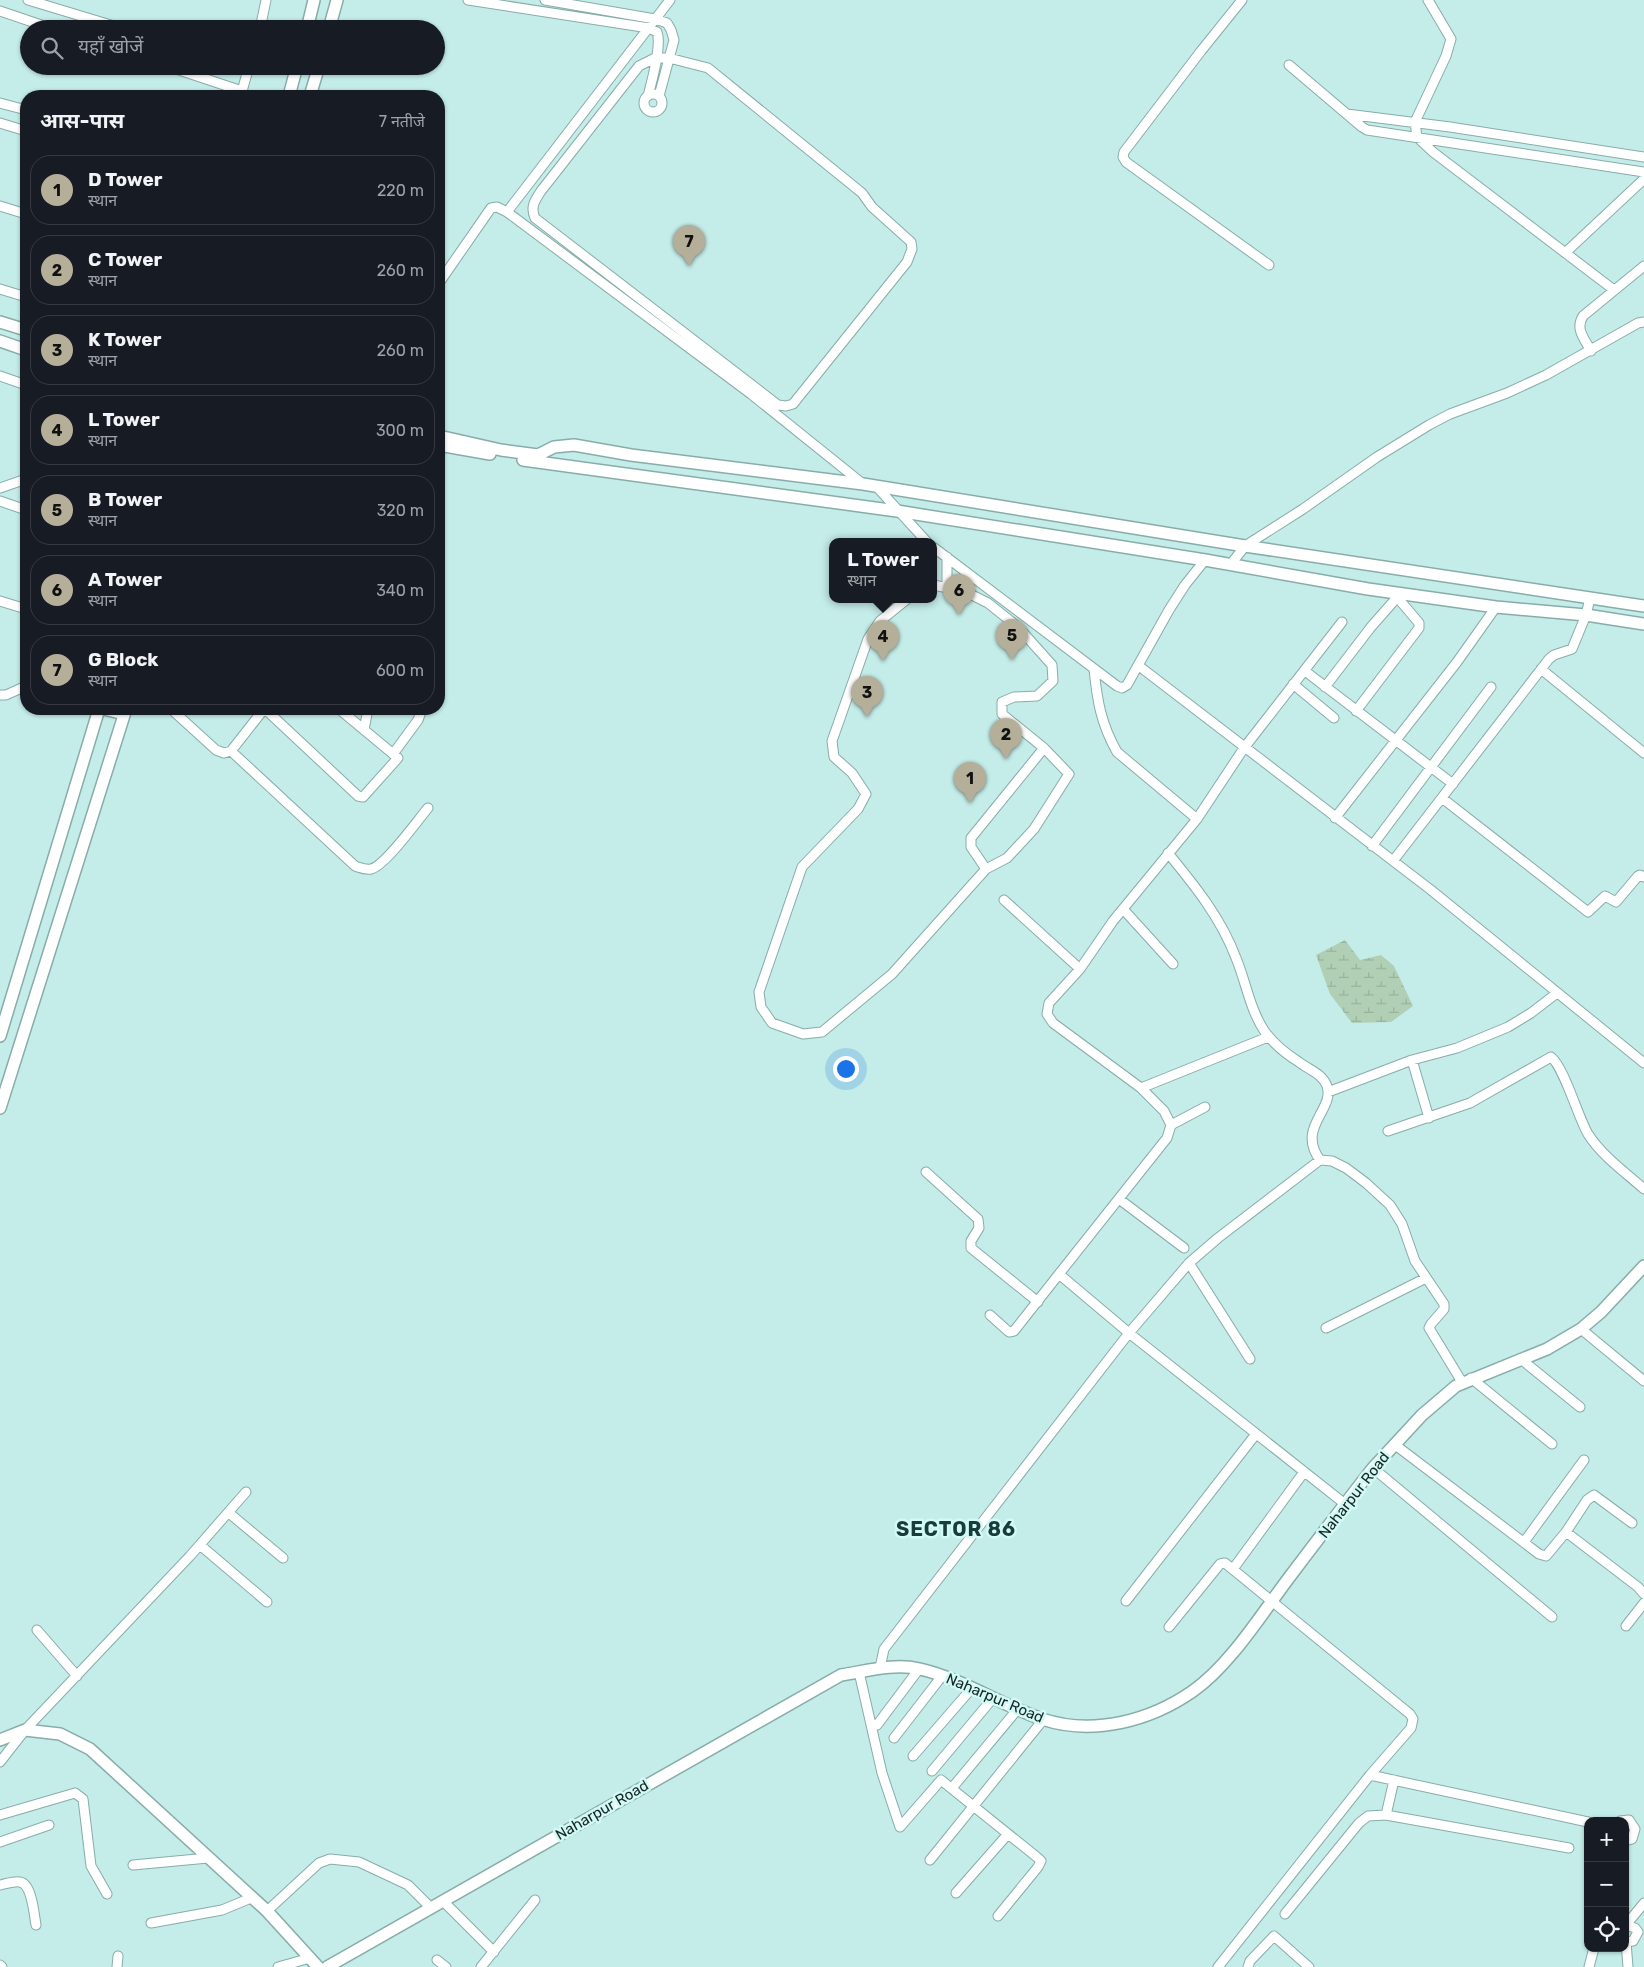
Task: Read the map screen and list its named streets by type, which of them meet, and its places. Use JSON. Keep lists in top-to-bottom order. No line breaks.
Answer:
{"streets":{"street":["Naharpur Road"]},"districts":["SECTOR 86"],"page":{"search":"यहाँ खोजें","heading":["आस-पास","7 नतीजे"],"list":[{"mark":"1","name":"D Tower","note":"स्थान","value":"220 m"},{"mark":"2","name":"C Tower","note":"स्थान","value":"260 m"},{"mark":"3","name":"K Tower","note":"स्थान","value":"260 m"},{"mark":"4","name":"L Tower","note":"स्थान","value":"300 m"},{"mark":"5","name":"B Tower","note":"स्थान","value":"320 m"},{"mark":"6","name":"A Tower","note":"स्थान","value":"340 m"},{"mark":"7","name":"G Block","note":"स्थान","value":"600 m"}],"pins":["7","6","5","4","3","2","1"],"popup":["L Tower","स्थान"],"map_buttons":["+","−"]}}
